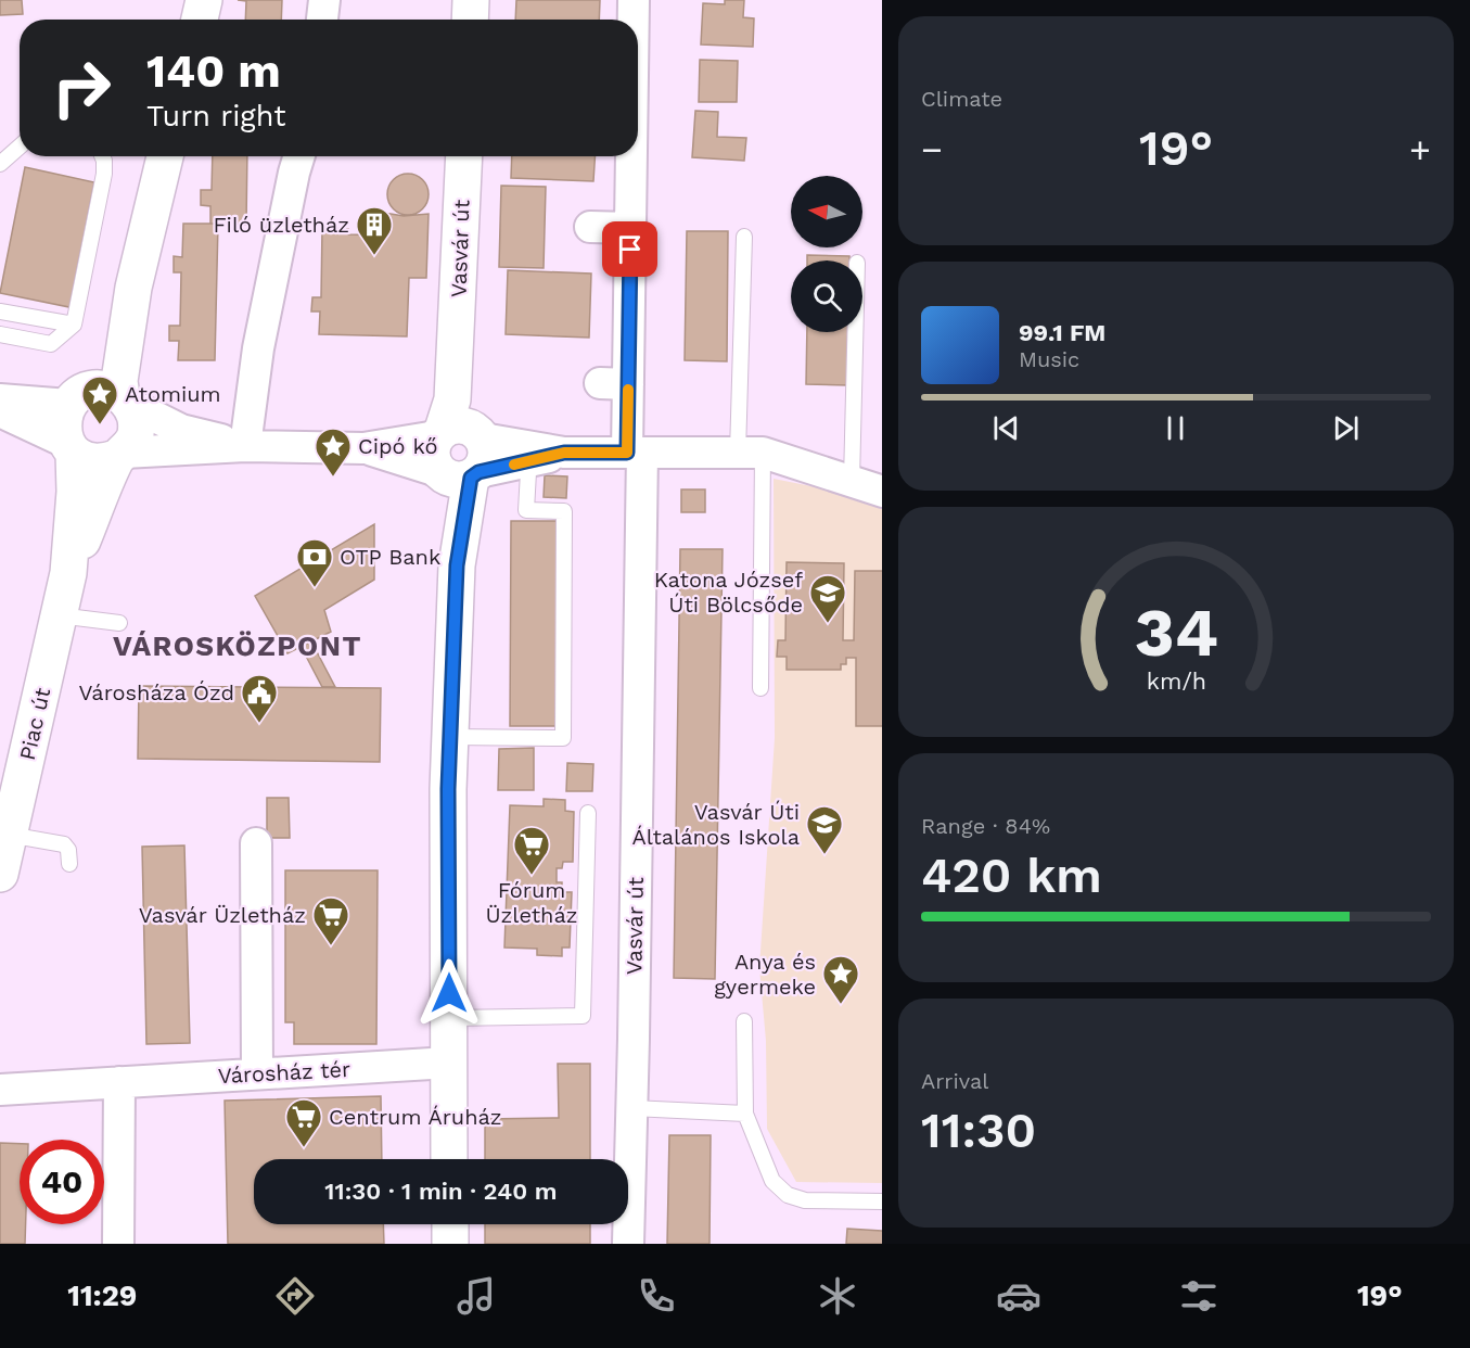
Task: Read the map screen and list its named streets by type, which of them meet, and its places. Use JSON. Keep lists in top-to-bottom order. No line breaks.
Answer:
{"streets":{"street":["Vasvár út","Piac út","Városház tér"]},"crossings":[["Vasvár út","Városház tér"]],"districts":["VÁROSKÖZPONT"],"places":{"building":["Filó üzletház"],"place":["Atomium","Cipó kő","Anya és gyermeke"],"bank":["OTP Bank"],"school or university":["Katona József Úti Bölcsőde","Vasvár Úti Általános Iskola"],"public building":["Városháza Ózd"],"supermarket":["Fórum Üzletház","Vasvár Üzletház","Centrum Áruház"]},"north":"left","page":{"tile":["Climate",["Range · 84%","420 km"],["Arrival","11:30"]],"turn":["140 m","Turn right"],"heat":["−","19°","+"],"song":["99.1 FM","Music"],"limit":"40","trip":"11:30 · 1 min · 240 m","tabs":["11:29","19°"],"gauge":["34","km/h"]}}
